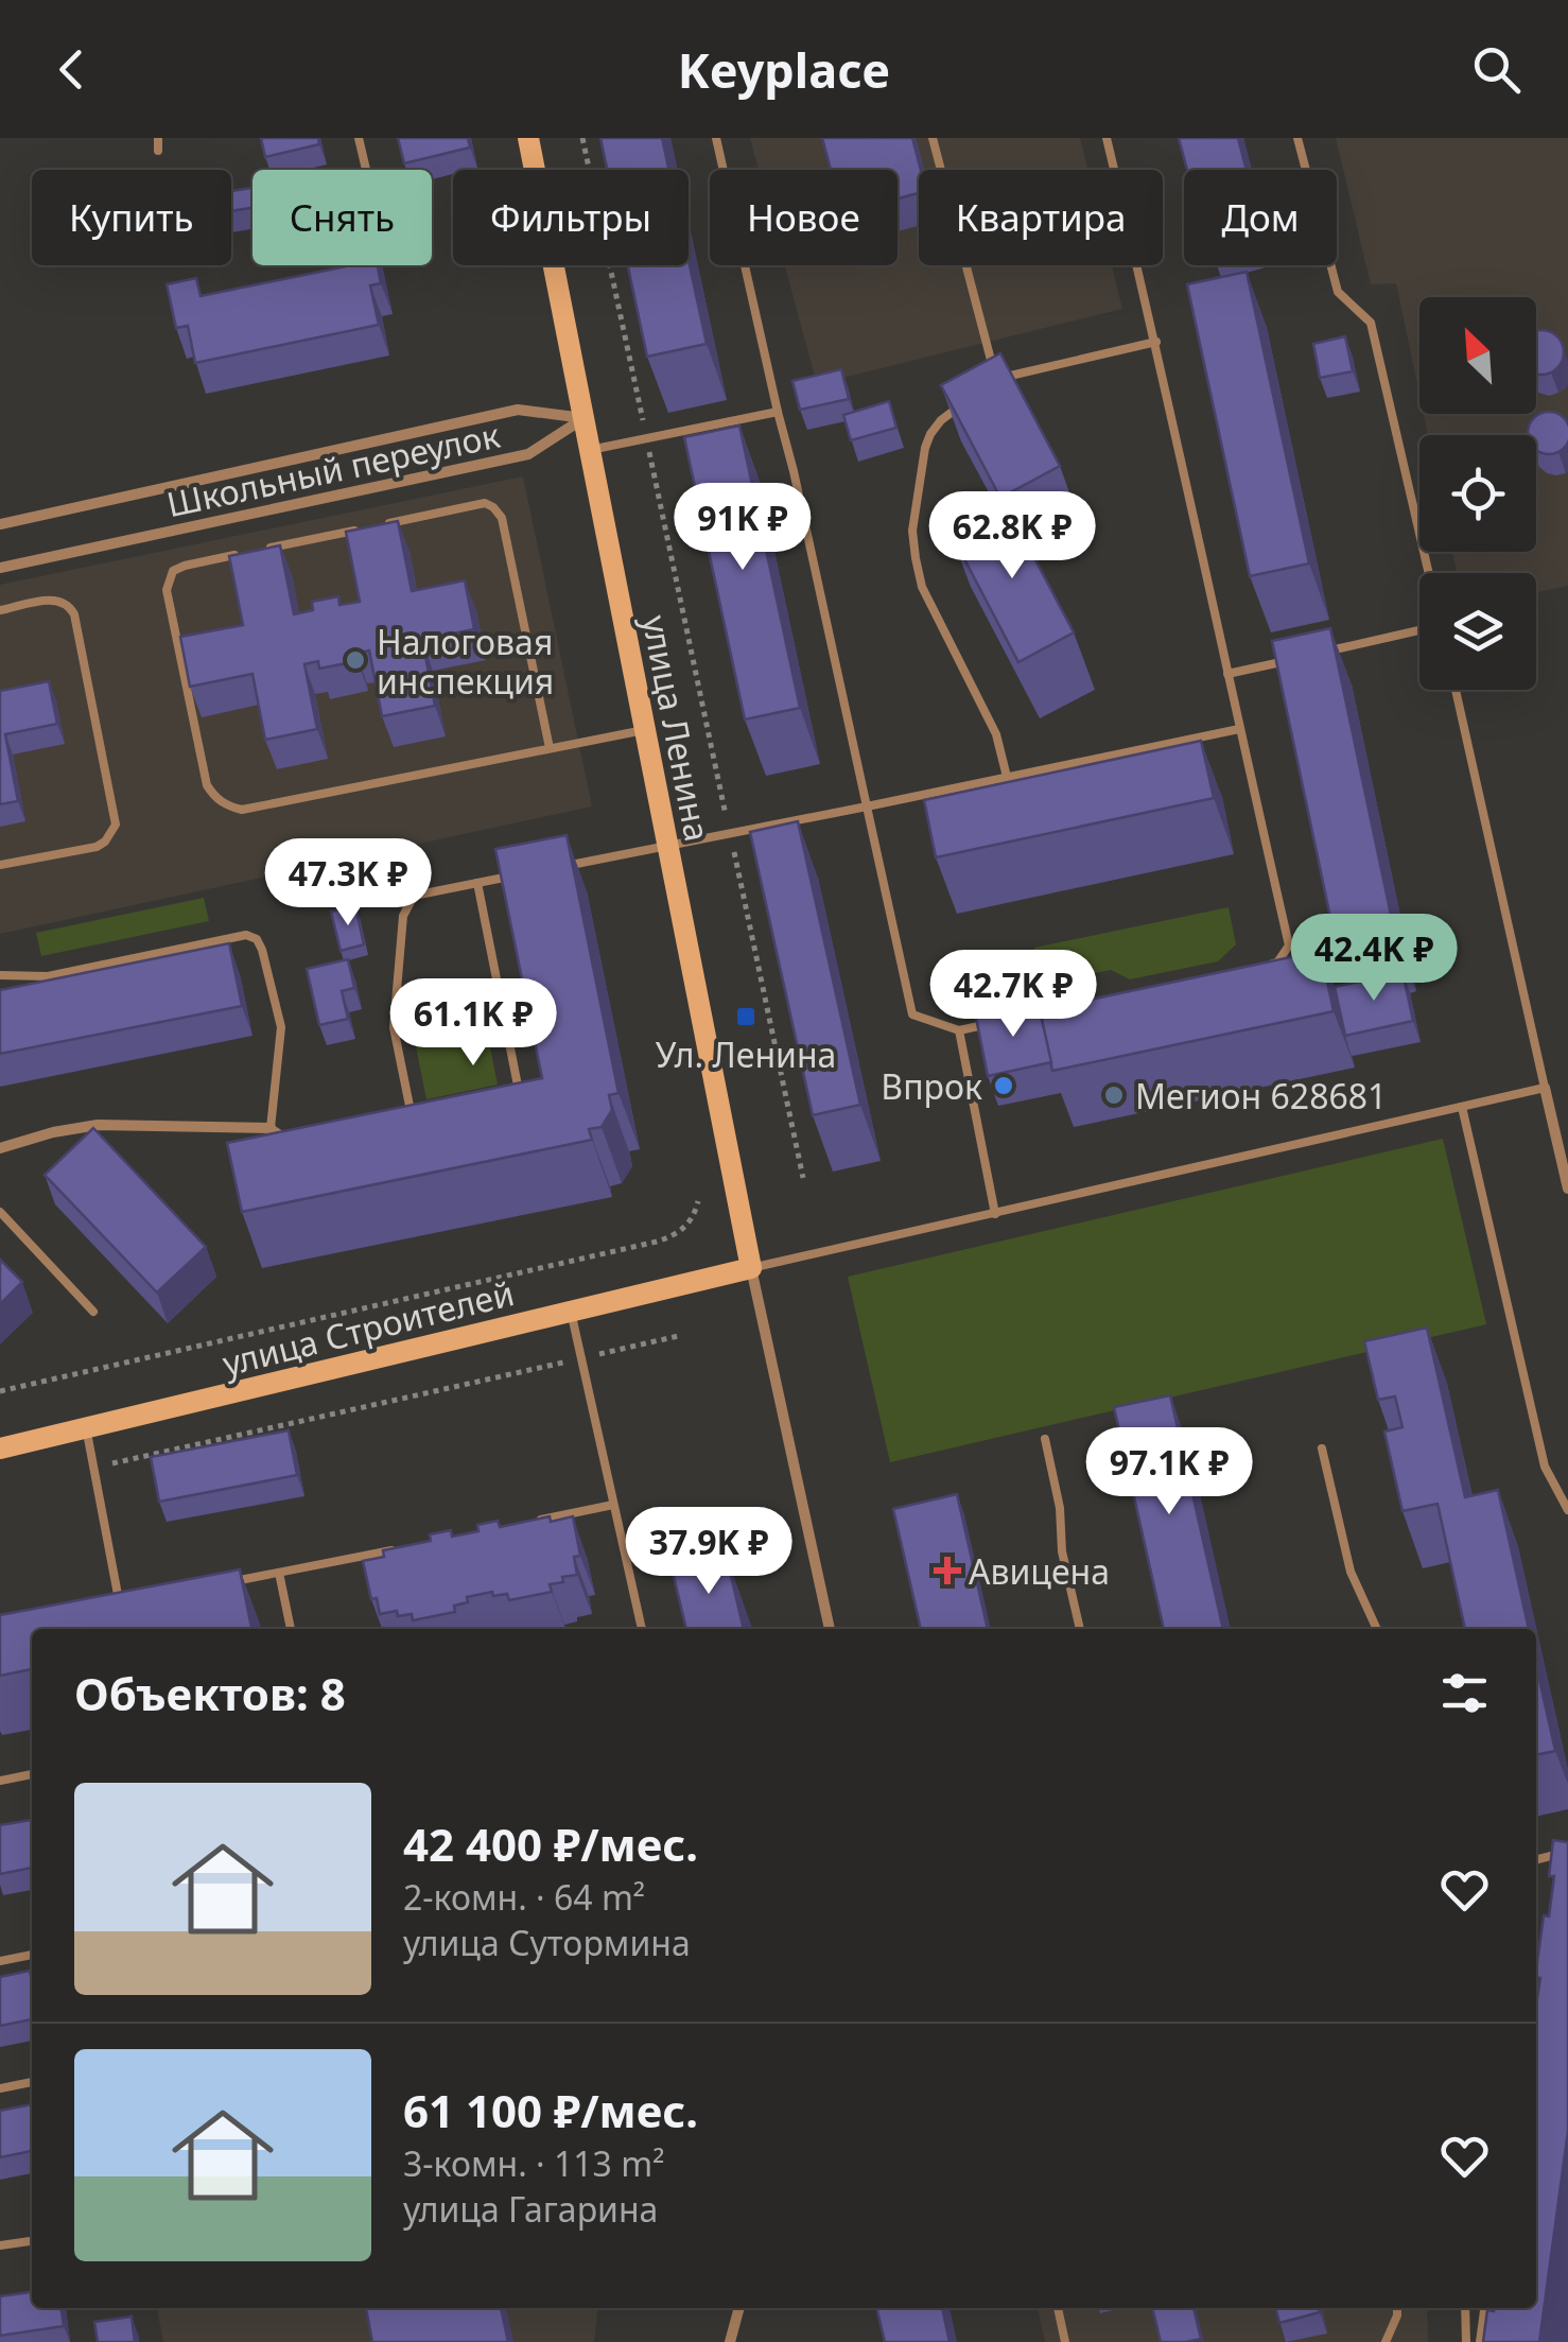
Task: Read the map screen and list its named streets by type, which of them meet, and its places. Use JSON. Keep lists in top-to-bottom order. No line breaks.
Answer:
{"streets":{"main road":["улица Ленина","улица Строителей"],"street":["Школьный переулок"]},"crossings":[["Школьный переулок","улица Ленина"],["улица Ленина","улица Строителей"]],"places":{"other":["Налоговая инспекция","Впрок","Мегион 628681"],"transit":["Ул. Ленина"],"health":["Авицена"]},"north":"top left","page":{"header":"Keyplace","chip":["Купить","Снять","Фильтры","Новое","Квартира","Дом"],"price":["91K ₽","62.8K ₽","47.3K ₽","42.4K ₽","42.7K ₽","61.1K ₽","97.1K ₽","37.9K ₽"],"heading":"Объектов: 8","list":[{"name":"42 400 ₽/мес.","note":"2-комн. · 64 m² · улица Сутормина"},{"name":"61 100 ₽/мес.","note":"3-комн. · 113 m² · улица Гагарина"}]}}
